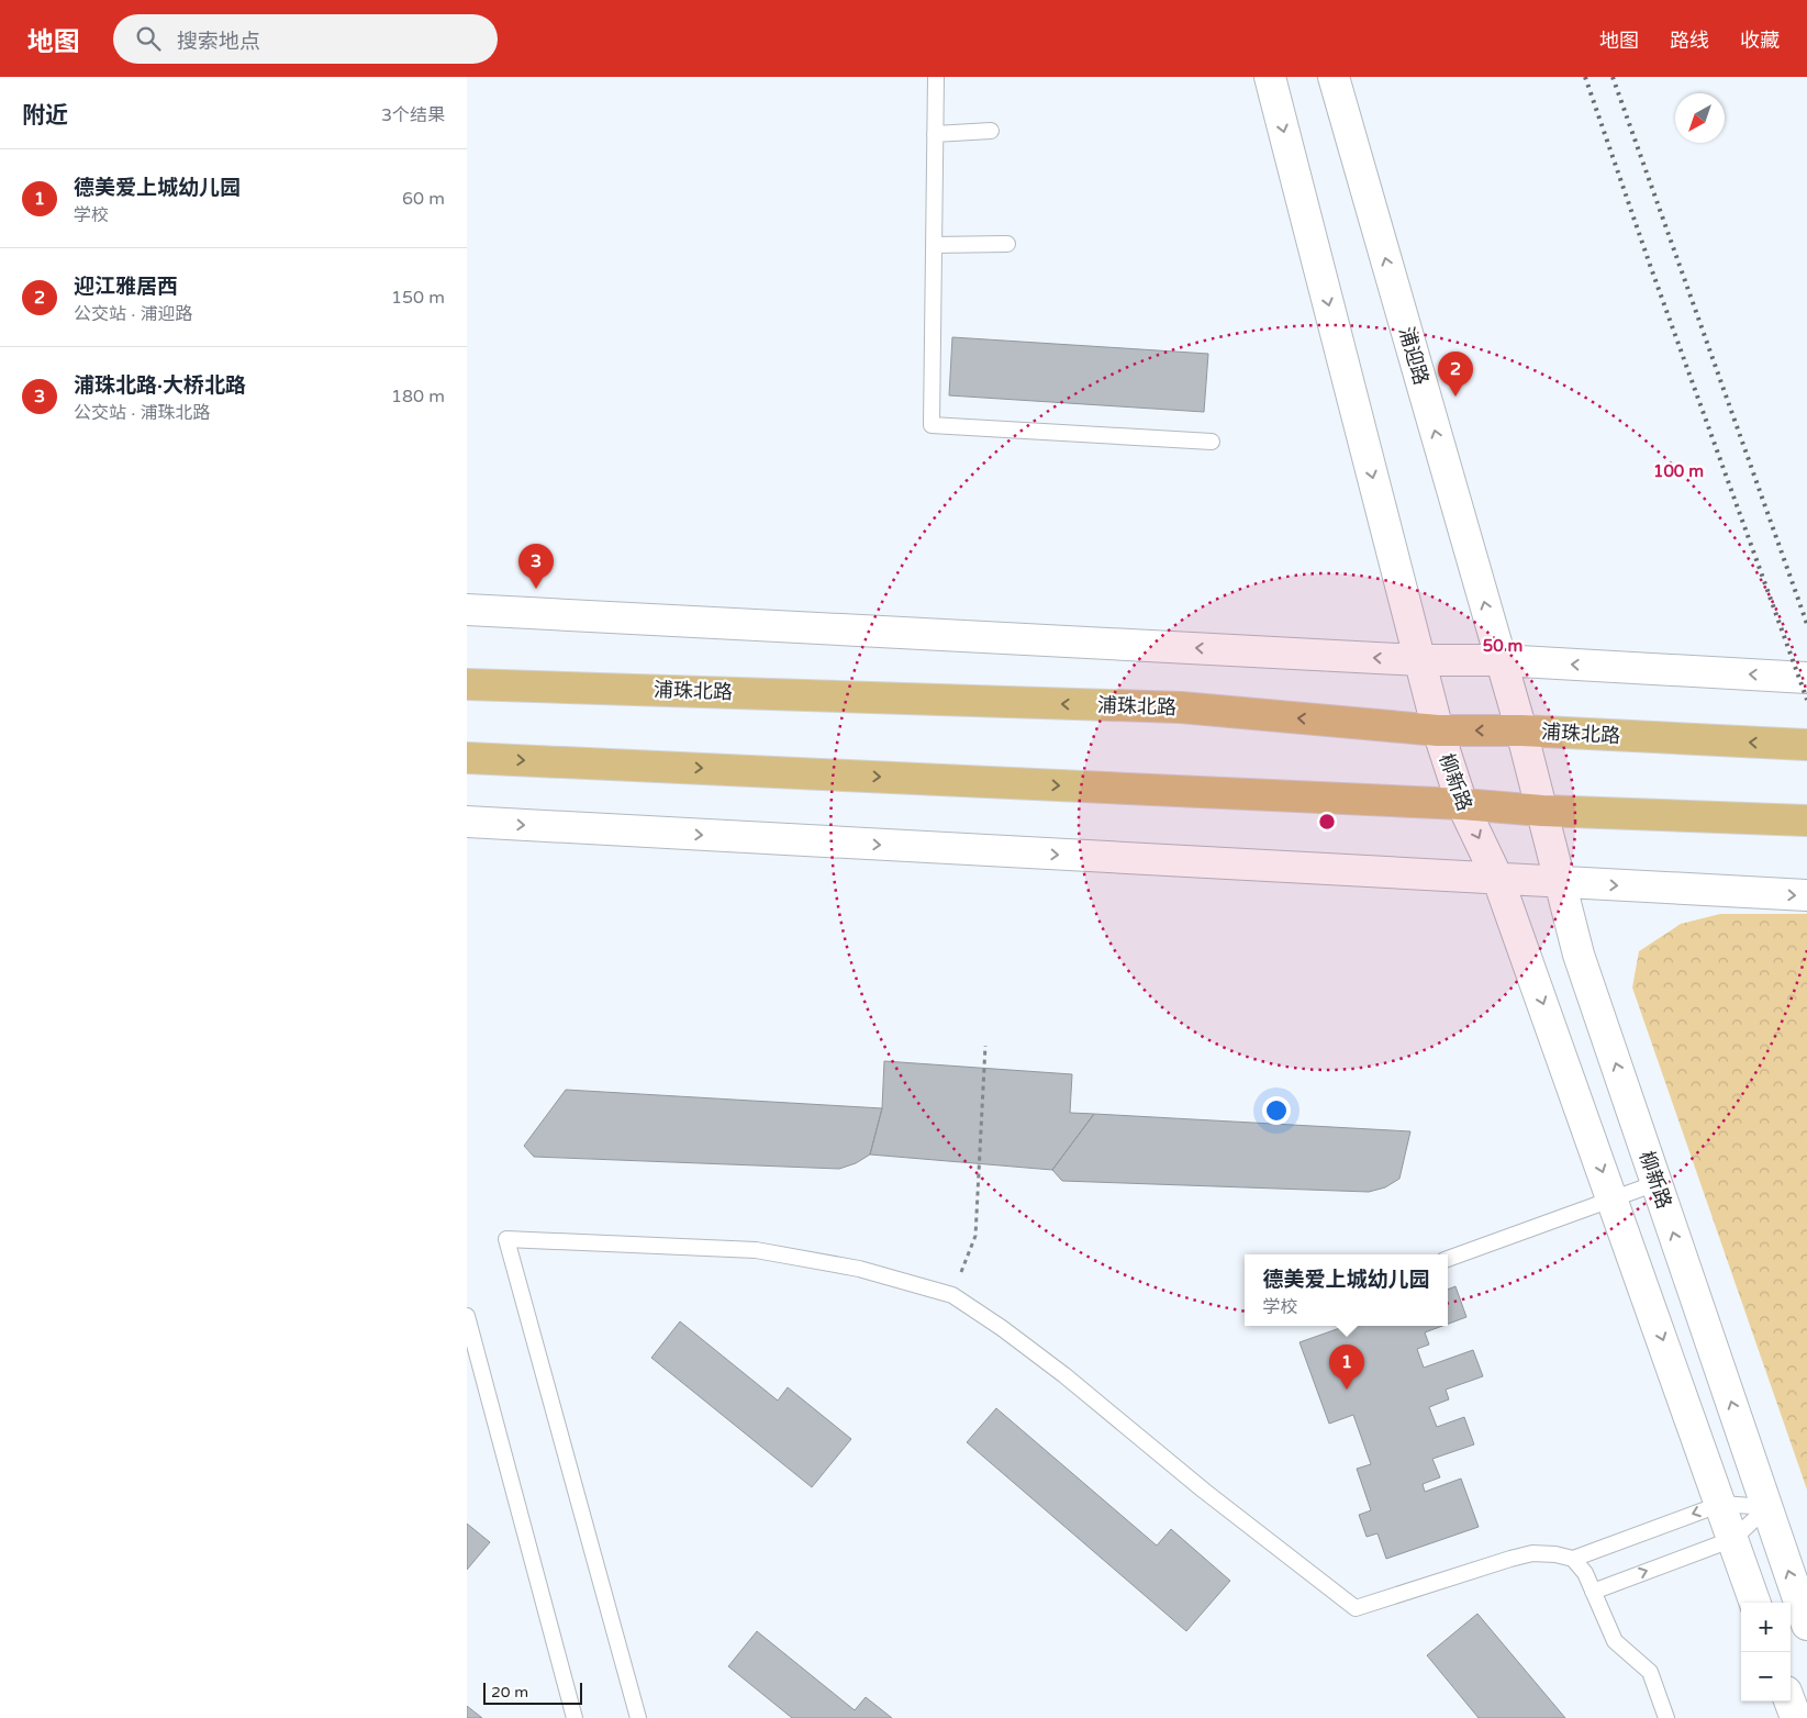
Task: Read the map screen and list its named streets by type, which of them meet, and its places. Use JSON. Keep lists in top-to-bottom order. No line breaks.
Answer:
{"streets":{"main road":["浦珠北路"],"street":["浦迎路","柳新路"]},"crossings":[["浦迎路","浦珠北路"],["浦迎路","柳新路"],["浦珠北路","柳新路"]],"scale_bar":"20 m","north":"bottom left","page":{"header":"地图","search":"搜索地点","nav":["地图","路线","收藏"],"heading":["附近","3个结果"],"list":[{"mark":"1","name":"德美爱上城幼儿园","note":"学校","value":"60 m"},{"mark":"2","name":"迎江雅居西","note":"公交站 · 浦迎路","value":"150 m"},{"mark":"3","name":"浦珠北路·大桥北路","note":"公交站 · 浦珠北路","value":"180 m"}],"pins":["2","3","1"],"popup":["德美爱上城幼儿园","学校"],"map_buttons":["+","−"],"scale":"20 m"},"rings":["100 m","50 m"]}
